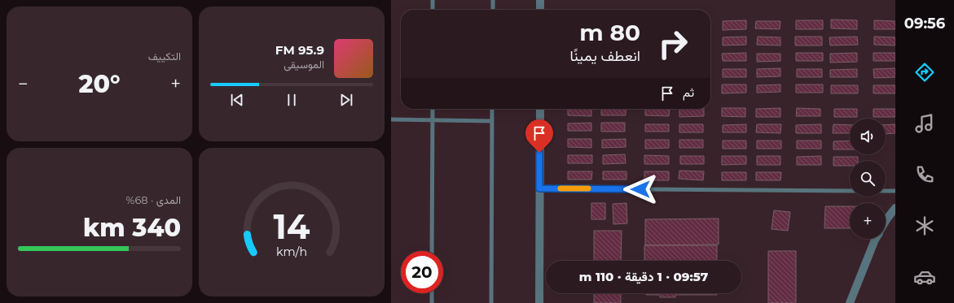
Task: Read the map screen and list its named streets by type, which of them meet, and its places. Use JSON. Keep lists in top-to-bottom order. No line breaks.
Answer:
{"page":{"tabs":"09:56","tile":["التكييف",["المدى · 68%","340 km"]],"turn":["80 m","انعطف يمينًا"],"song":["95.9 FM","الموسيقى"],"heat":["−","20°","+"],"then":"ثم","map_buttons":"+","limit":"20","trip":"09:57 · 1 دقيقة · 110 m","gauge":["14","km/h"]}}
